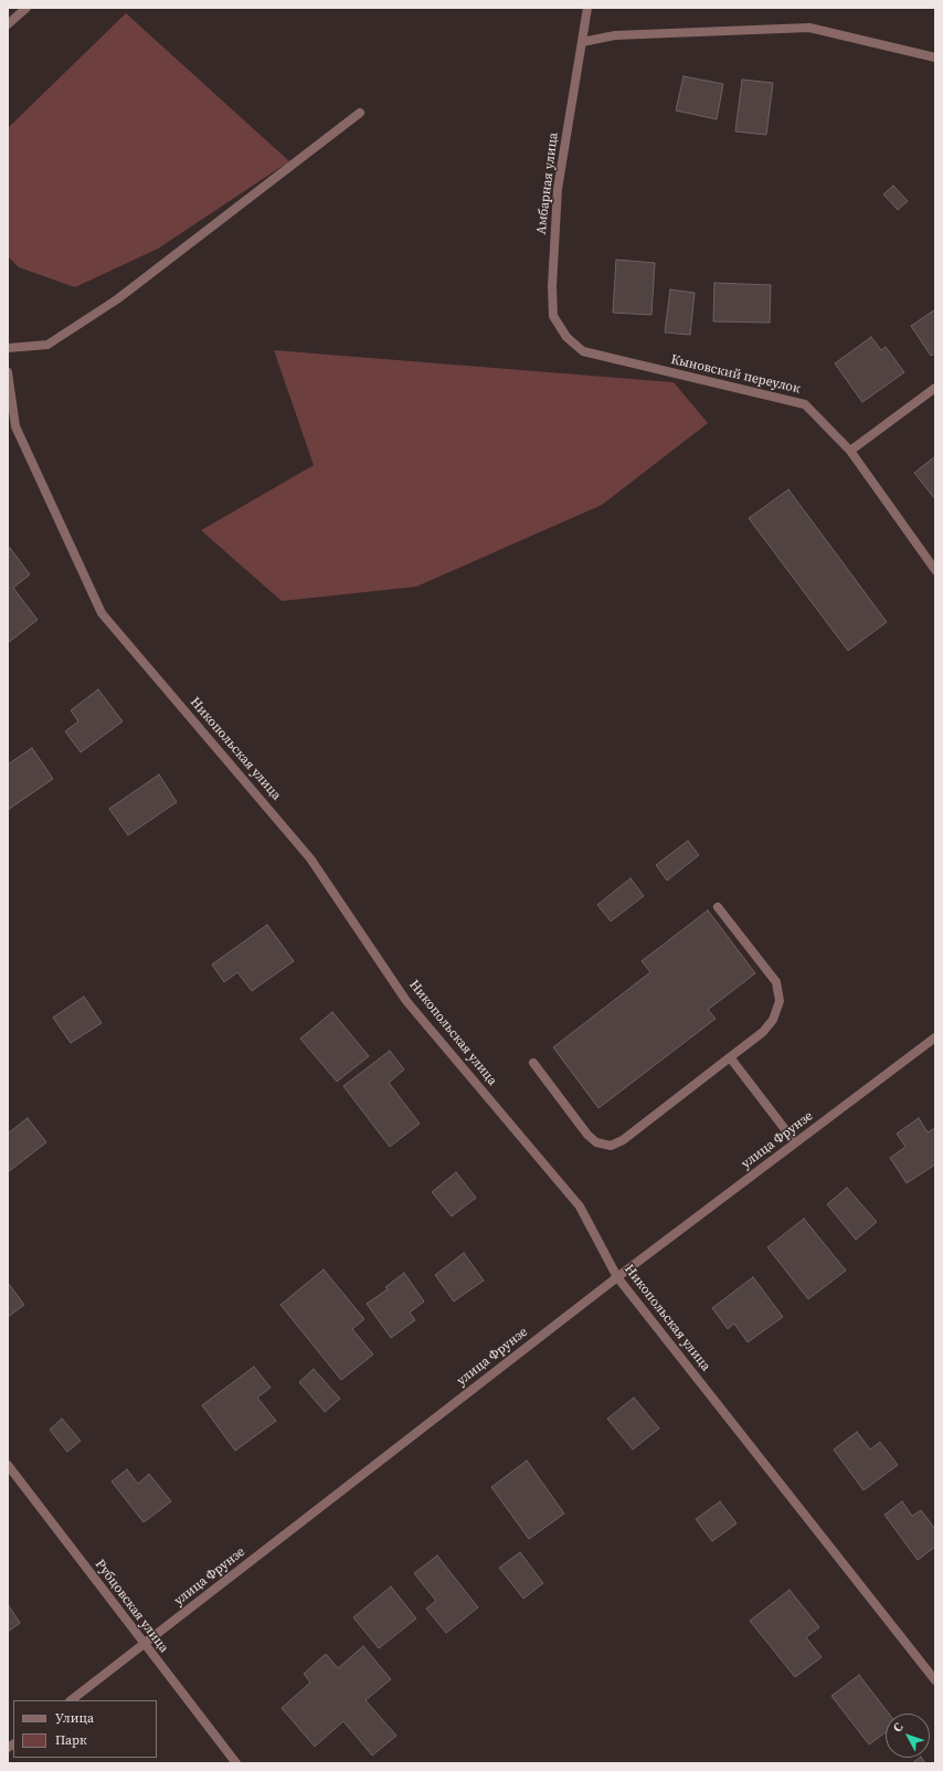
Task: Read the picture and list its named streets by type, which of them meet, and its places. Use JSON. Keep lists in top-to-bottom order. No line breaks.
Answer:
{"streets":{"street":["Амбарная улица","Кыновский переулок","Никопольская улица","улица Фрунзе","Рубцовская улица"]},"crossings":[["Амбарная улица","Кыновский переулок"],["Никопольская улица","улица Фрунзе"],["улица Фрунзе","Рубцовская улица"]],"legend":["Улица","Парк"],"north":"top left"}
